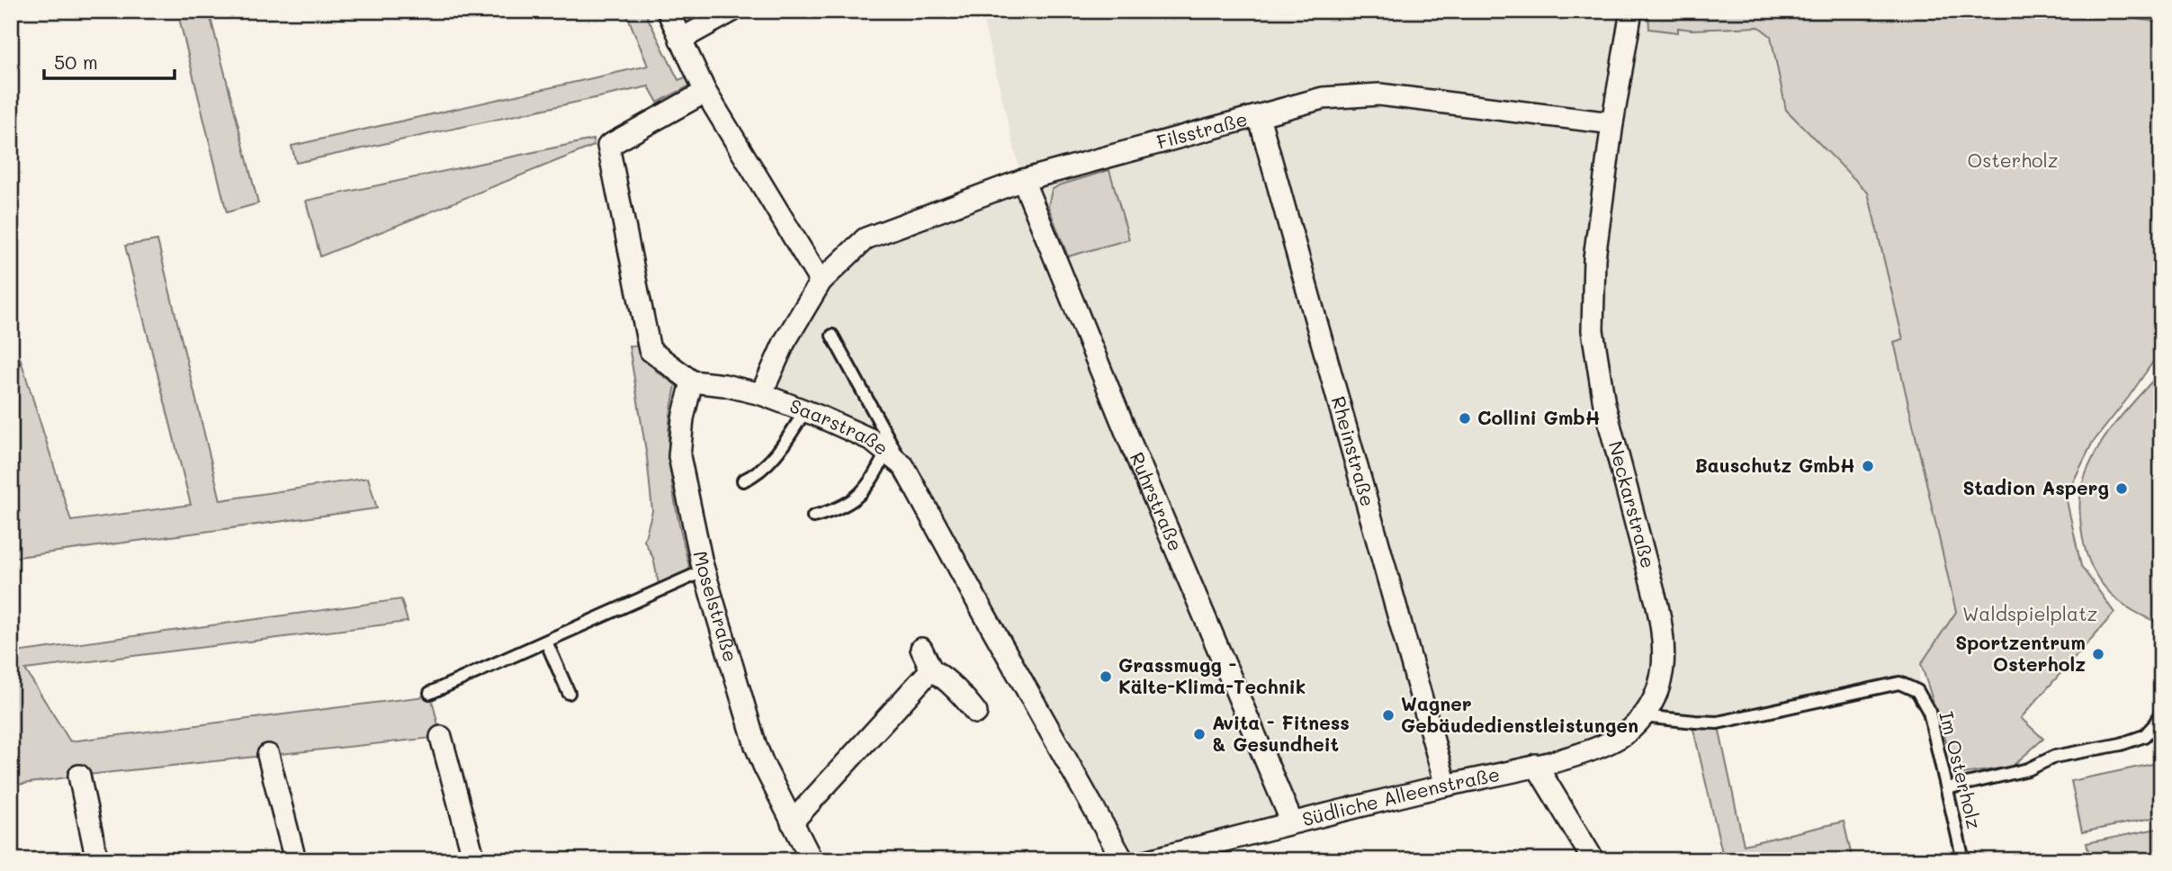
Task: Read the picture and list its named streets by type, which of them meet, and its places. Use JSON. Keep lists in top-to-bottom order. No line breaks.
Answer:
{"streets":{"street":["Filsstraße","Saarstraße","Rheinstraße","Ruhrstraße","Neckarstraße","Moselstraße","Südliche Alleenstraße"],"lane":["Im Osterholz"]},"crossings":[["Filsstraße","Saarstraße"],["Filsstraße","Rheinstraße"],["Filsstraße","Ruhrstraße"],["Filsstraße","Neckarstraße"],["Saarstraße","Moselstraße"],["Rheinstraße","Südliche Alleenstraße"],["Ruhrstraße","Südliche Alleenstraße"],["Neckarstraße","Im Osterholz"],["Neckarstraße","Südliche Alleenstraße"],["Im Osterholz","Südliche Alleenstraße"]],"parks":["Osterholz","Waldspielplatz"],"places":["Collini GmbH","Bauschutz GmbH","Stadion Asperg","Sportzentrum Osterholz","Grassmugg - Kälte-Klima-Technik","Wagner Gebäudedienstleistungen","Avita - Fitness & Gesundheit"],"scale_bar":"50 m"}
